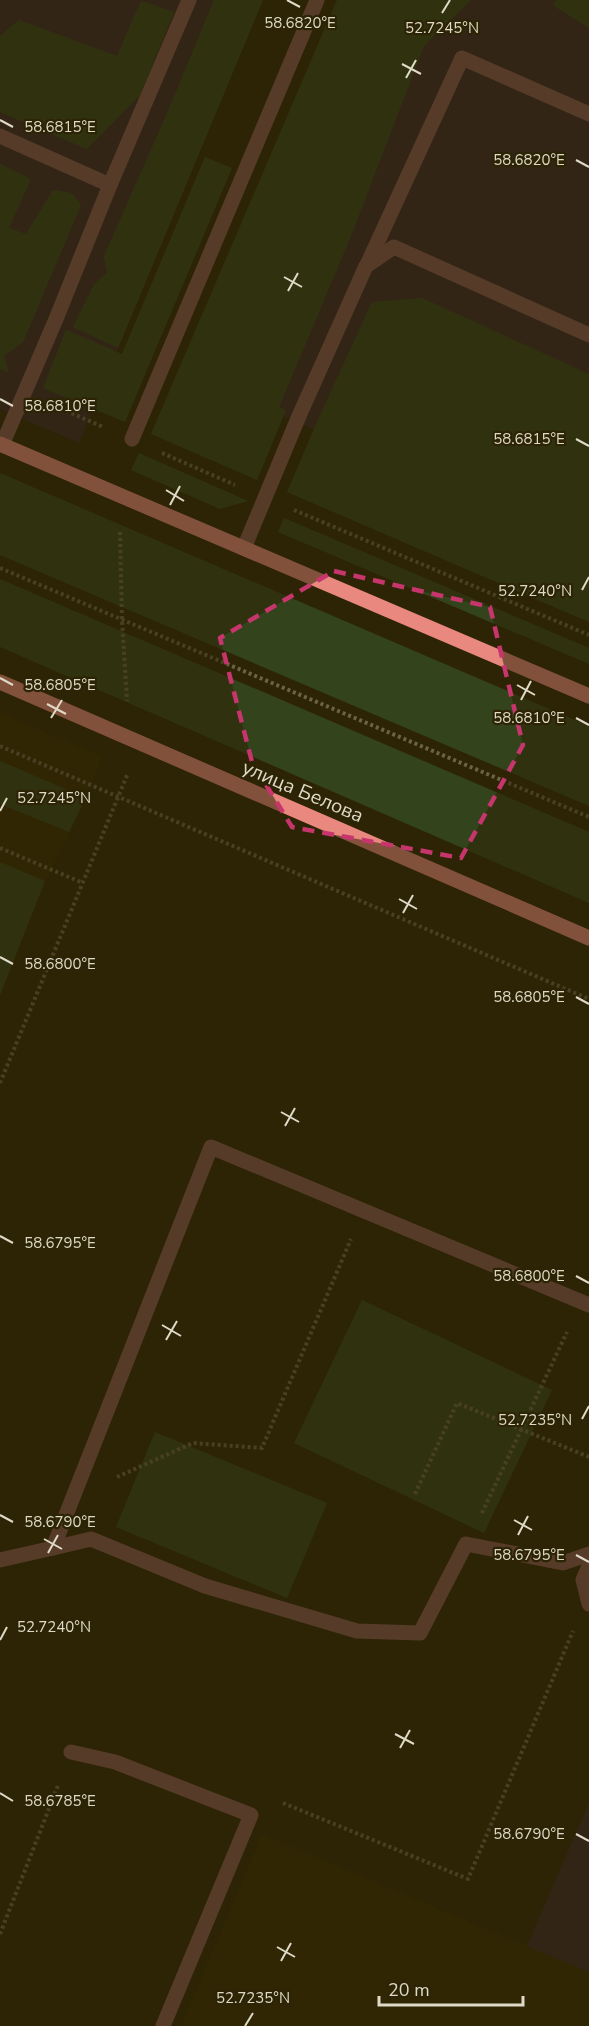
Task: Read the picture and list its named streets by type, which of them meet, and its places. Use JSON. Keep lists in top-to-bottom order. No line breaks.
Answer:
{"streets":{"main road":["улица Белова"]},"scale_bar":"20 m","coordinates":["58.6820°E","52.7245°N","58.6815°E","58.6810°E","52.7240°N","58.6805°E","58.6800°E","58.6795°E","52.7235°N","58.6790°E","58.6785°E"]}
